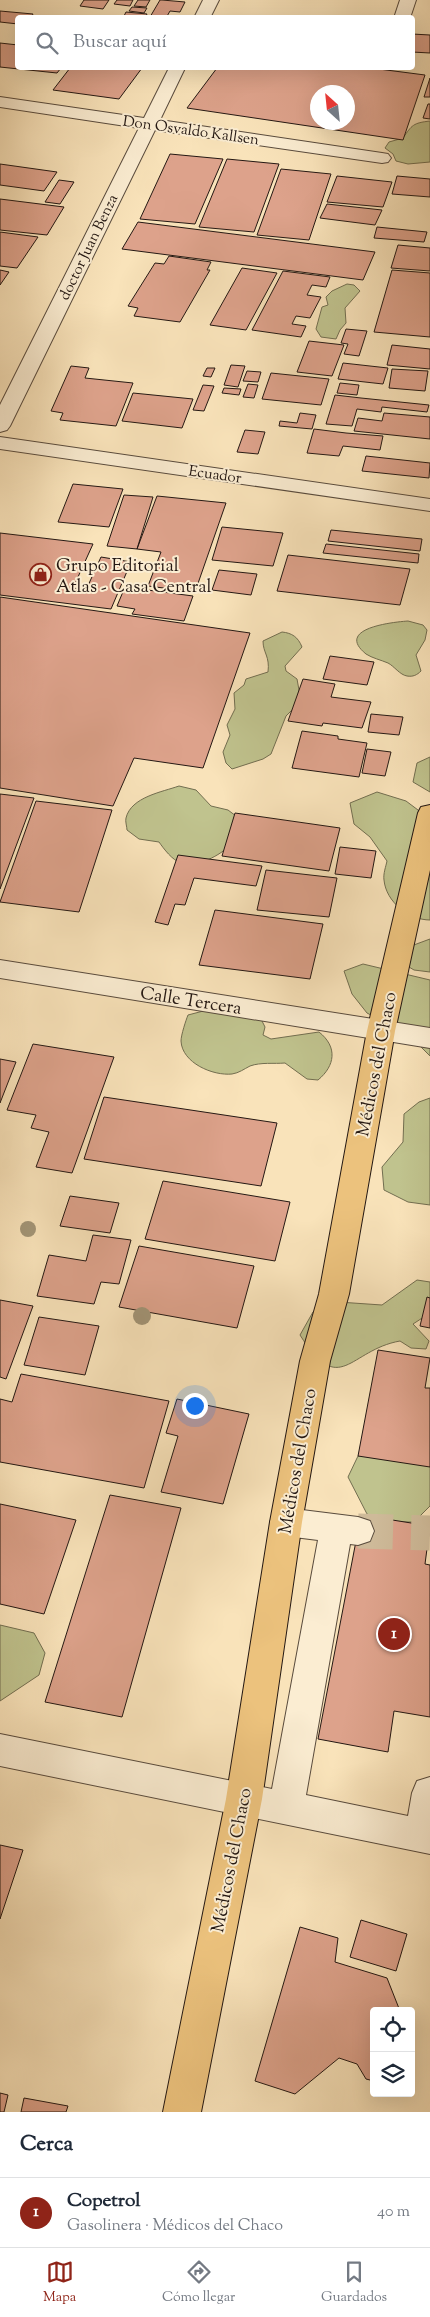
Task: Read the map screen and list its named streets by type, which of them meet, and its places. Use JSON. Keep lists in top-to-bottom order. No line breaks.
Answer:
{"streets":{"main road":["Médicos del Chaco"],"street":["Don Osvaldo Kallsen","doctor Juan Benza","Ecuador","Calle Tercera"]},"crossings":[["Don Osvaldo Kallsen","doctor Juan Benza"],["Calle Tercera","Médicos del Chaco"]],"places":{"shop":["Grupo Editorial Atlas - Casa Central"]},"north":"top left","page":{"search":"Buscar aquí","pins":"1","heading":"Cerca","list":[{"mark":"1","name":"Copetrol","note":"Gasolinera · Médicos del Chaco","value":"40 m"}],"nav":["Mapa","Cómo llegar","Guardados"]}}
